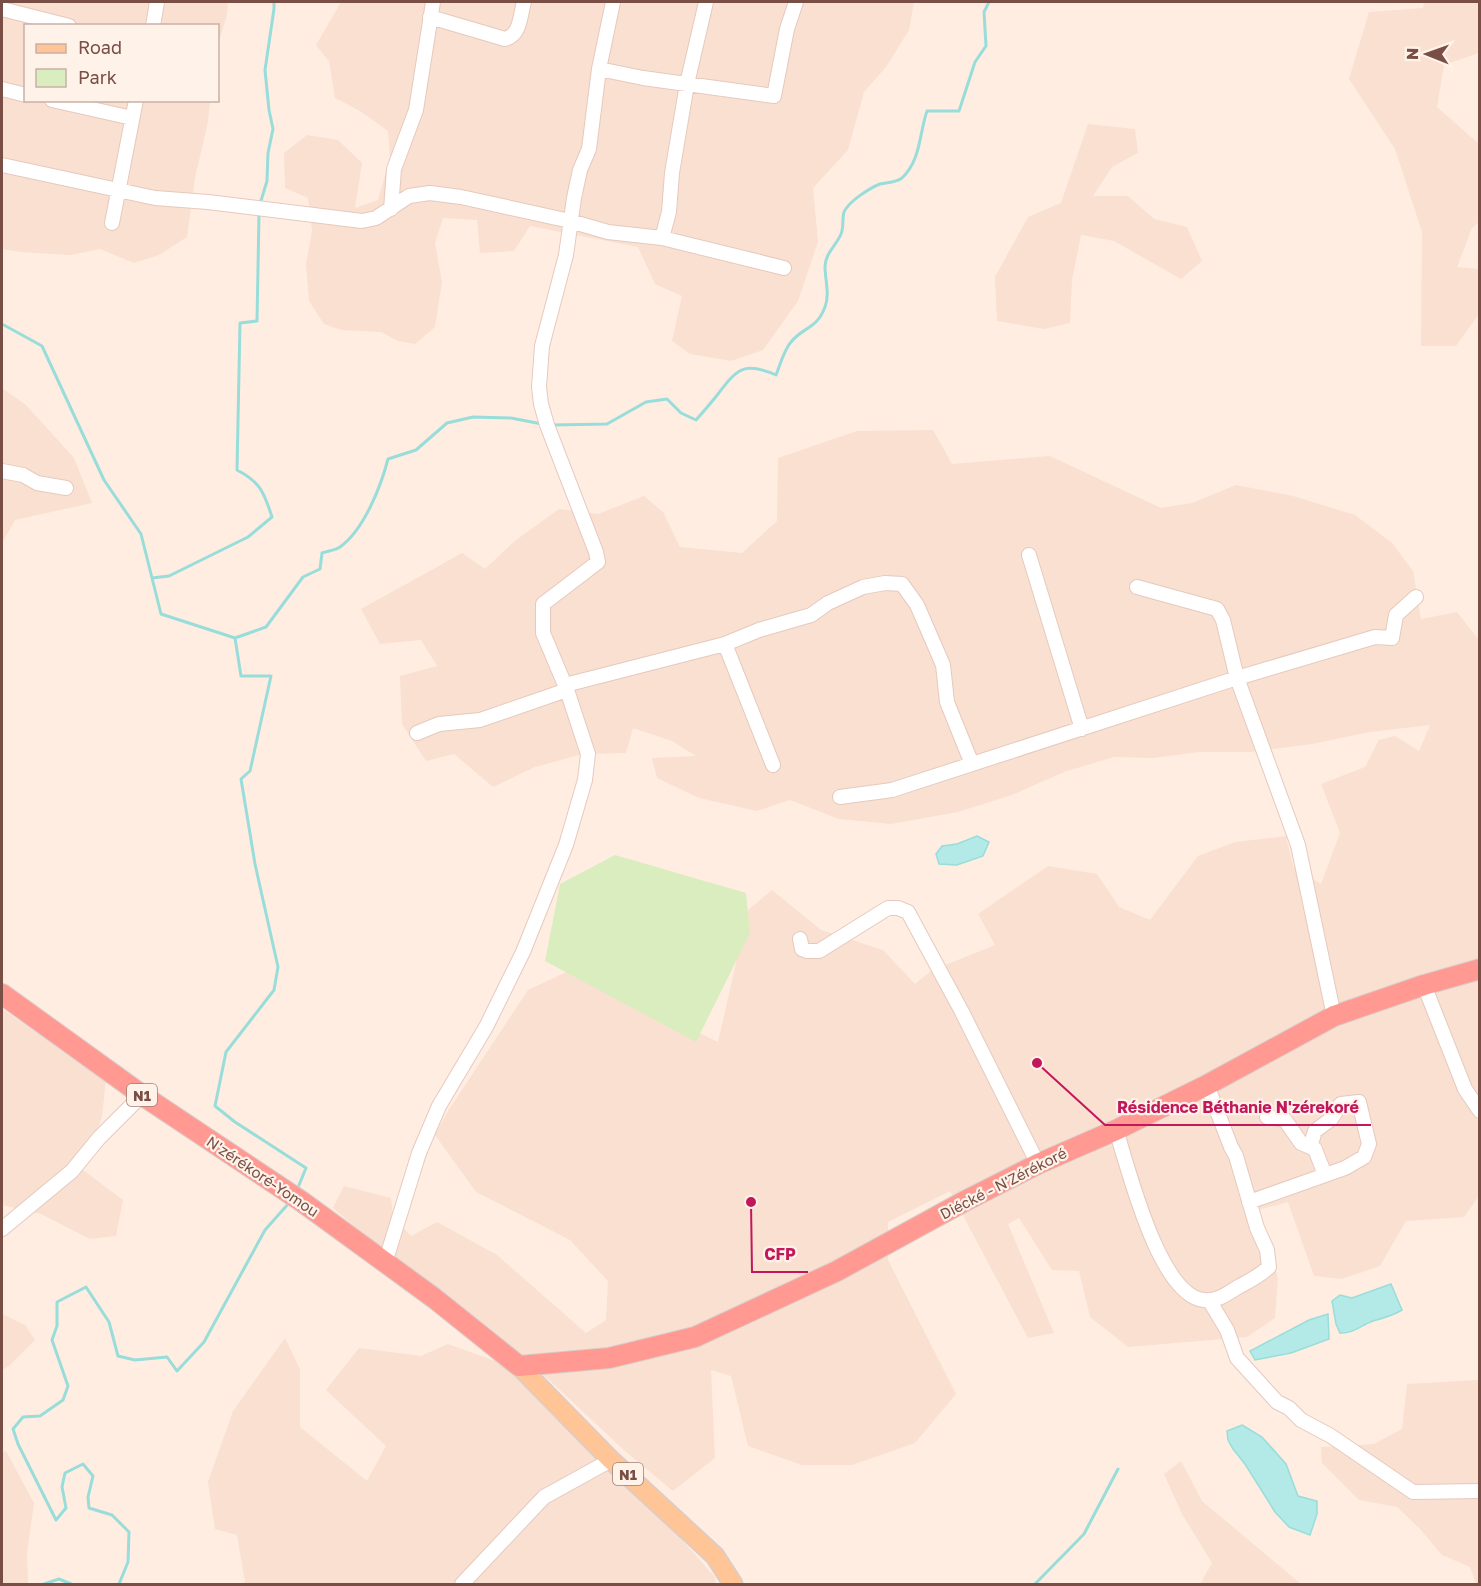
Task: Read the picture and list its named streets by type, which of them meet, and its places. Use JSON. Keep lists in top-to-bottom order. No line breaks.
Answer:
{"streets":{"highway":["N1","N'zérékoré-Yomou","Diécké - N'Zérékoré"]},"crossings":[["N1","N'zérékoré-Yomou"],["N1","Diécké - N'Zérékoré"],["N'zérékoré-Yomou","Diécké - N'Zérékoré"]],"places":["Résidence Béthanie N'zérekoré","CFP"],"legend":["Road","Park"],"north":"left"}
